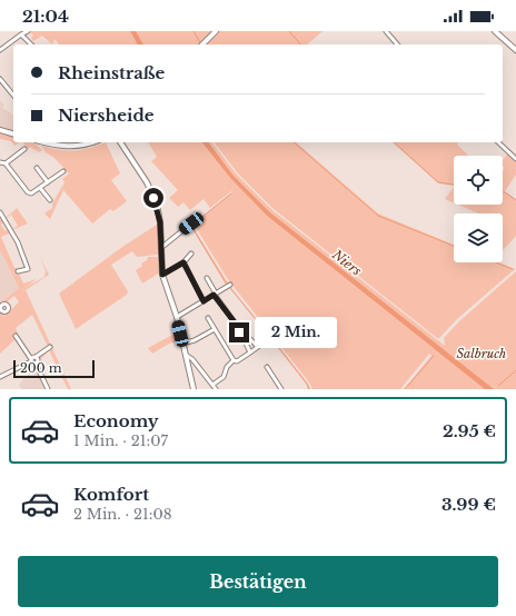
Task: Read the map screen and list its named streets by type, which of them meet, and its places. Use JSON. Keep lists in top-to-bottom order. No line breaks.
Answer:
{"water":["Niers"],"parks":["Salbruch"],"scale_bar":"200 m","page":{"status":"21:04","banner":["Rheinstraße","Niersheide"],"bubble":"2 Min.","scale":"200 m","list":[{"name":"Economy","note":"1 Min. · 21:07","value":"2.95 €"},{"name":"Komfort","note":"2 Min. · 21:08","value":"3.99 €"}],"buttons":"Bestätigen"}}
